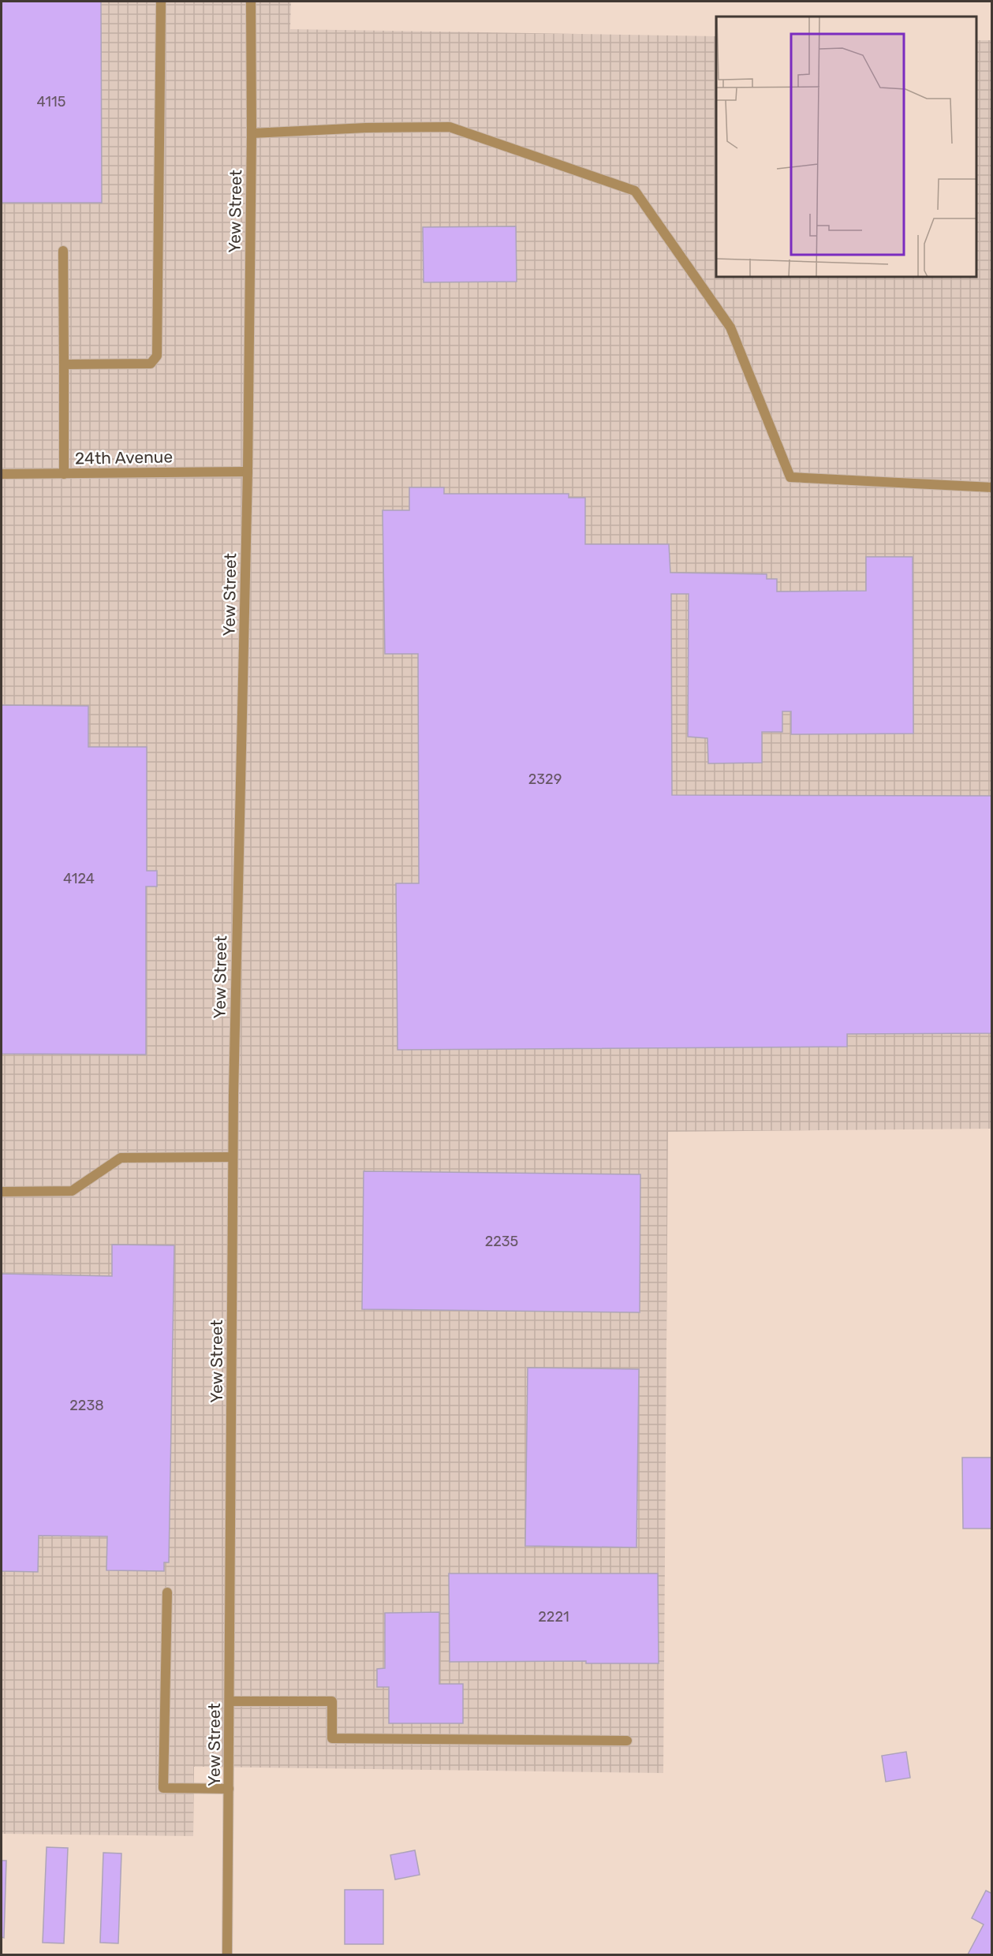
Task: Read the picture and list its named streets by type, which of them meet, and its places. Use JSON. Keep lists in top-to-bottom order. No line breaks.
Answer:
{"streets":{"street":["Yew Street","24th Avenue"]},"crossings":[["Yew Street","24th Avenue"]],"house_numbers":["4115","2329","4124","2235","2238","2221"]}
